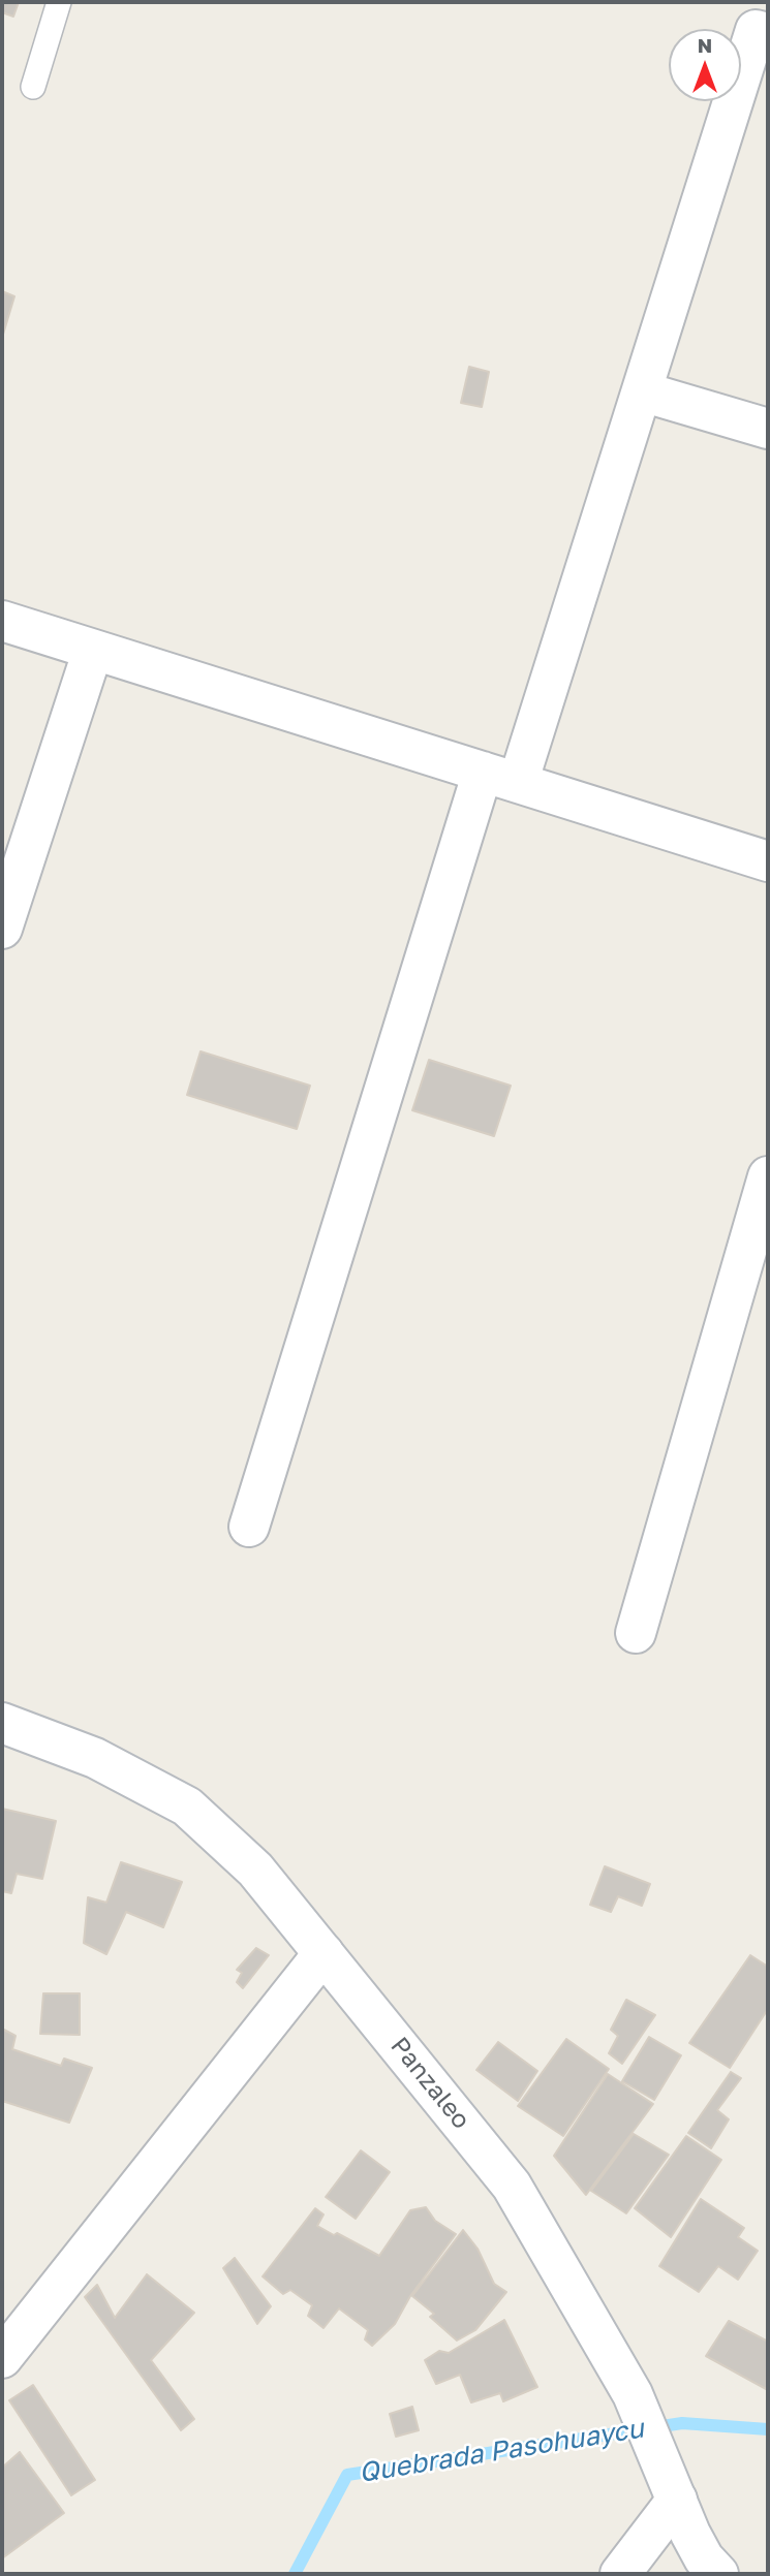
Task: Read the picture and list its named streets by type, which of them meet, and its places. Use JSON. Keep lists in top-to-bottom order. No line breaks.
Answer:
{"streets":{"street":["Panzaleo"]},"water":["Quebrada Pasohuaycu"],"north":"top"}
